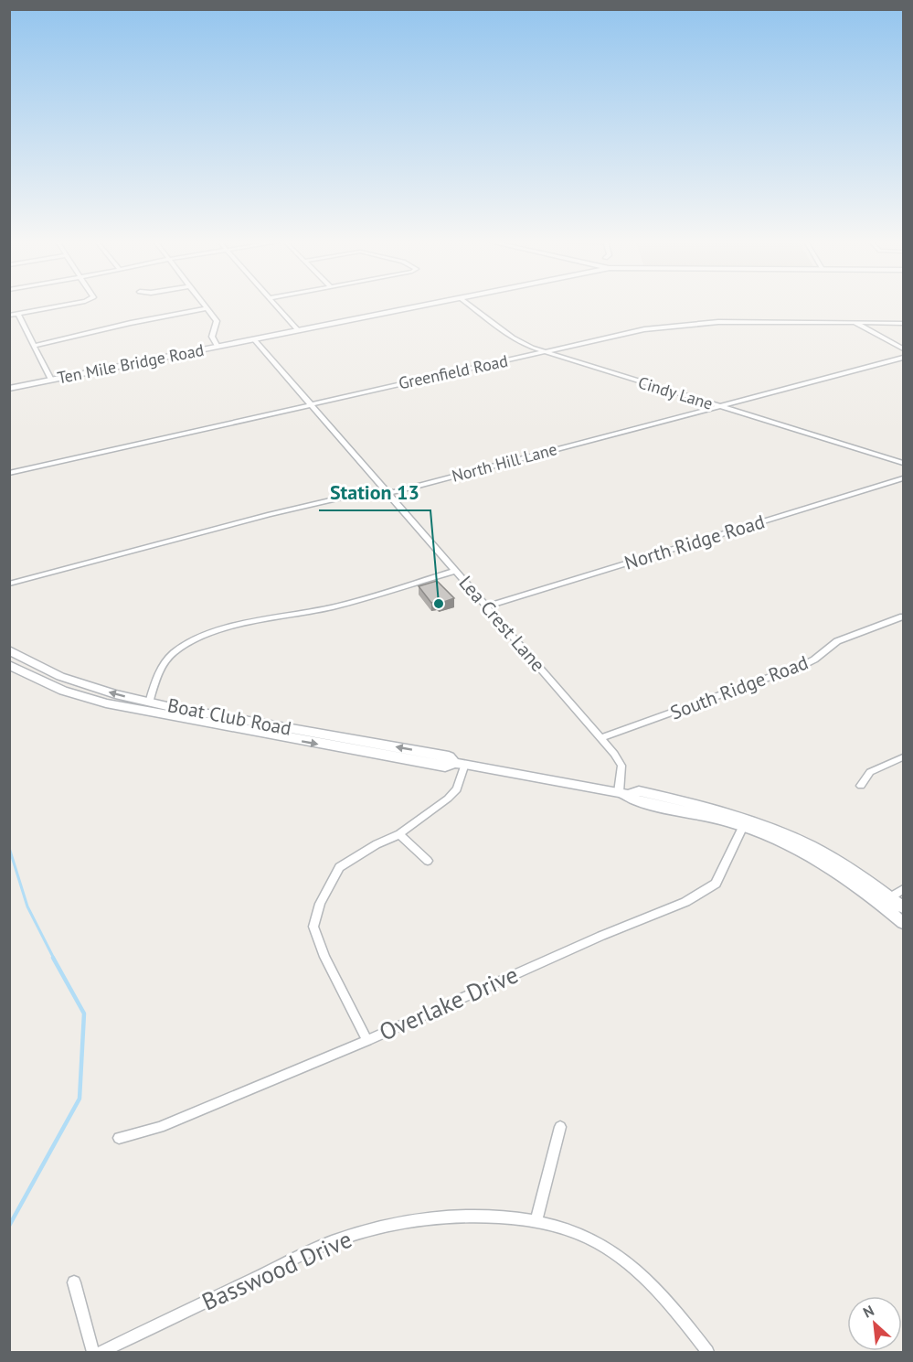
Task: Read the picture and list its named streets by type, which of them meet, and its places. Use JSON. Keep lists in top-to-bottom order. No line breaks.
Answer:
{"streets":{"street":["Ten Mile Bridge Road","Greenfield Road","Cindy Lane","North Hill Lane","North Ridge Road","Lea Crest Lane","South Ridge Road","Boat Club Road","Overlake Drive","Basswood Drive"]},"crossings":[["Ten Mile Bridge Road","Lea Crest Lane"],["Greenfield Road","Cindy Lane"],["Greenfield Road","Lea Crest Lane"],["Cindy Lane","North Hill Lane"],["North Hill Lane","Lea Crest Lane"],["North Ridge Road","Lea Crest Lane"],["Lea Crest Lane","South Ridge Road"],["Lea Crest Lane","Boat Club Road"],["Boat Club Road","Overlake Drive"]],"places":["Station 13"],"north":"top left"}
